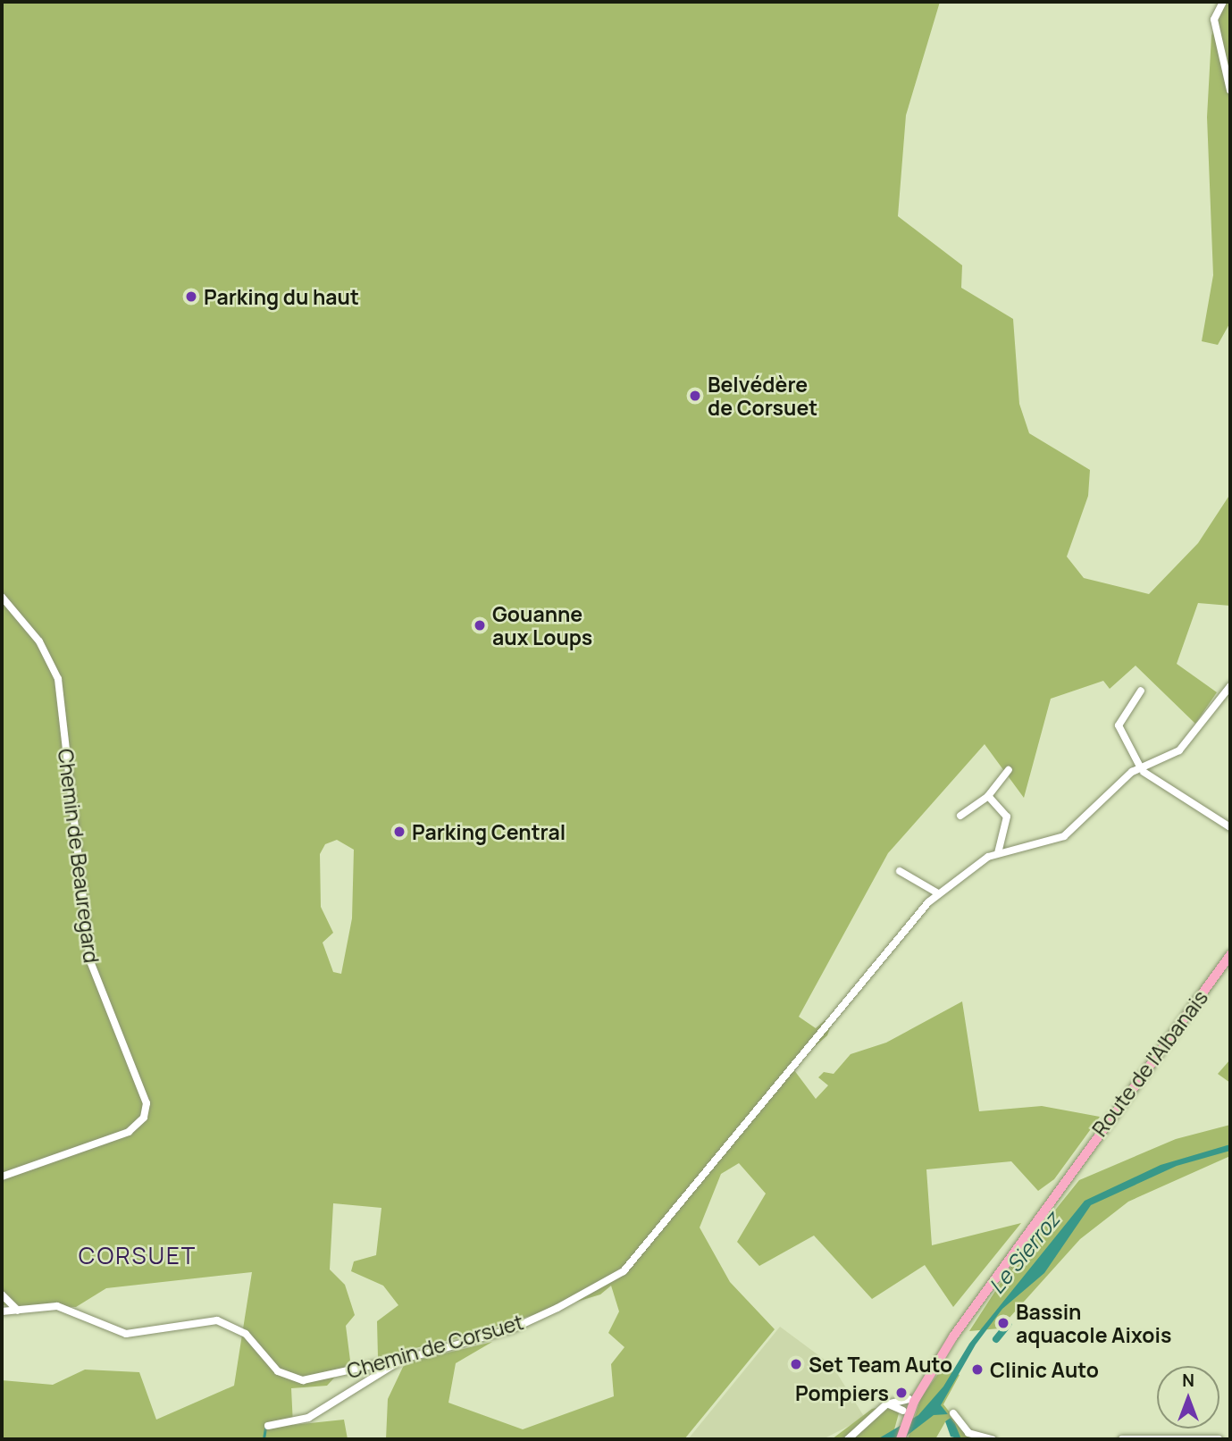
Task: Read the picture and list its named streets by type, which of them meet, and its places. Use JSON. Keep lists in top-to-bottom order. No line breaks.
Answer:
{"streets":{"main road":["Route de l'Albanais"],"street":["Chemin de Beauregard","Chemin de Corsuet"]},"districts":["CORSUET"],"water":["Le Sierroz"],"places":["Parking du haut","Belvédère de Corsuet","Gouanne aux Loups","Parking Central","Bassin aquacole Aixois","Set Team Auto","Clinic Auto","Pompiers"],"north":"top"}
